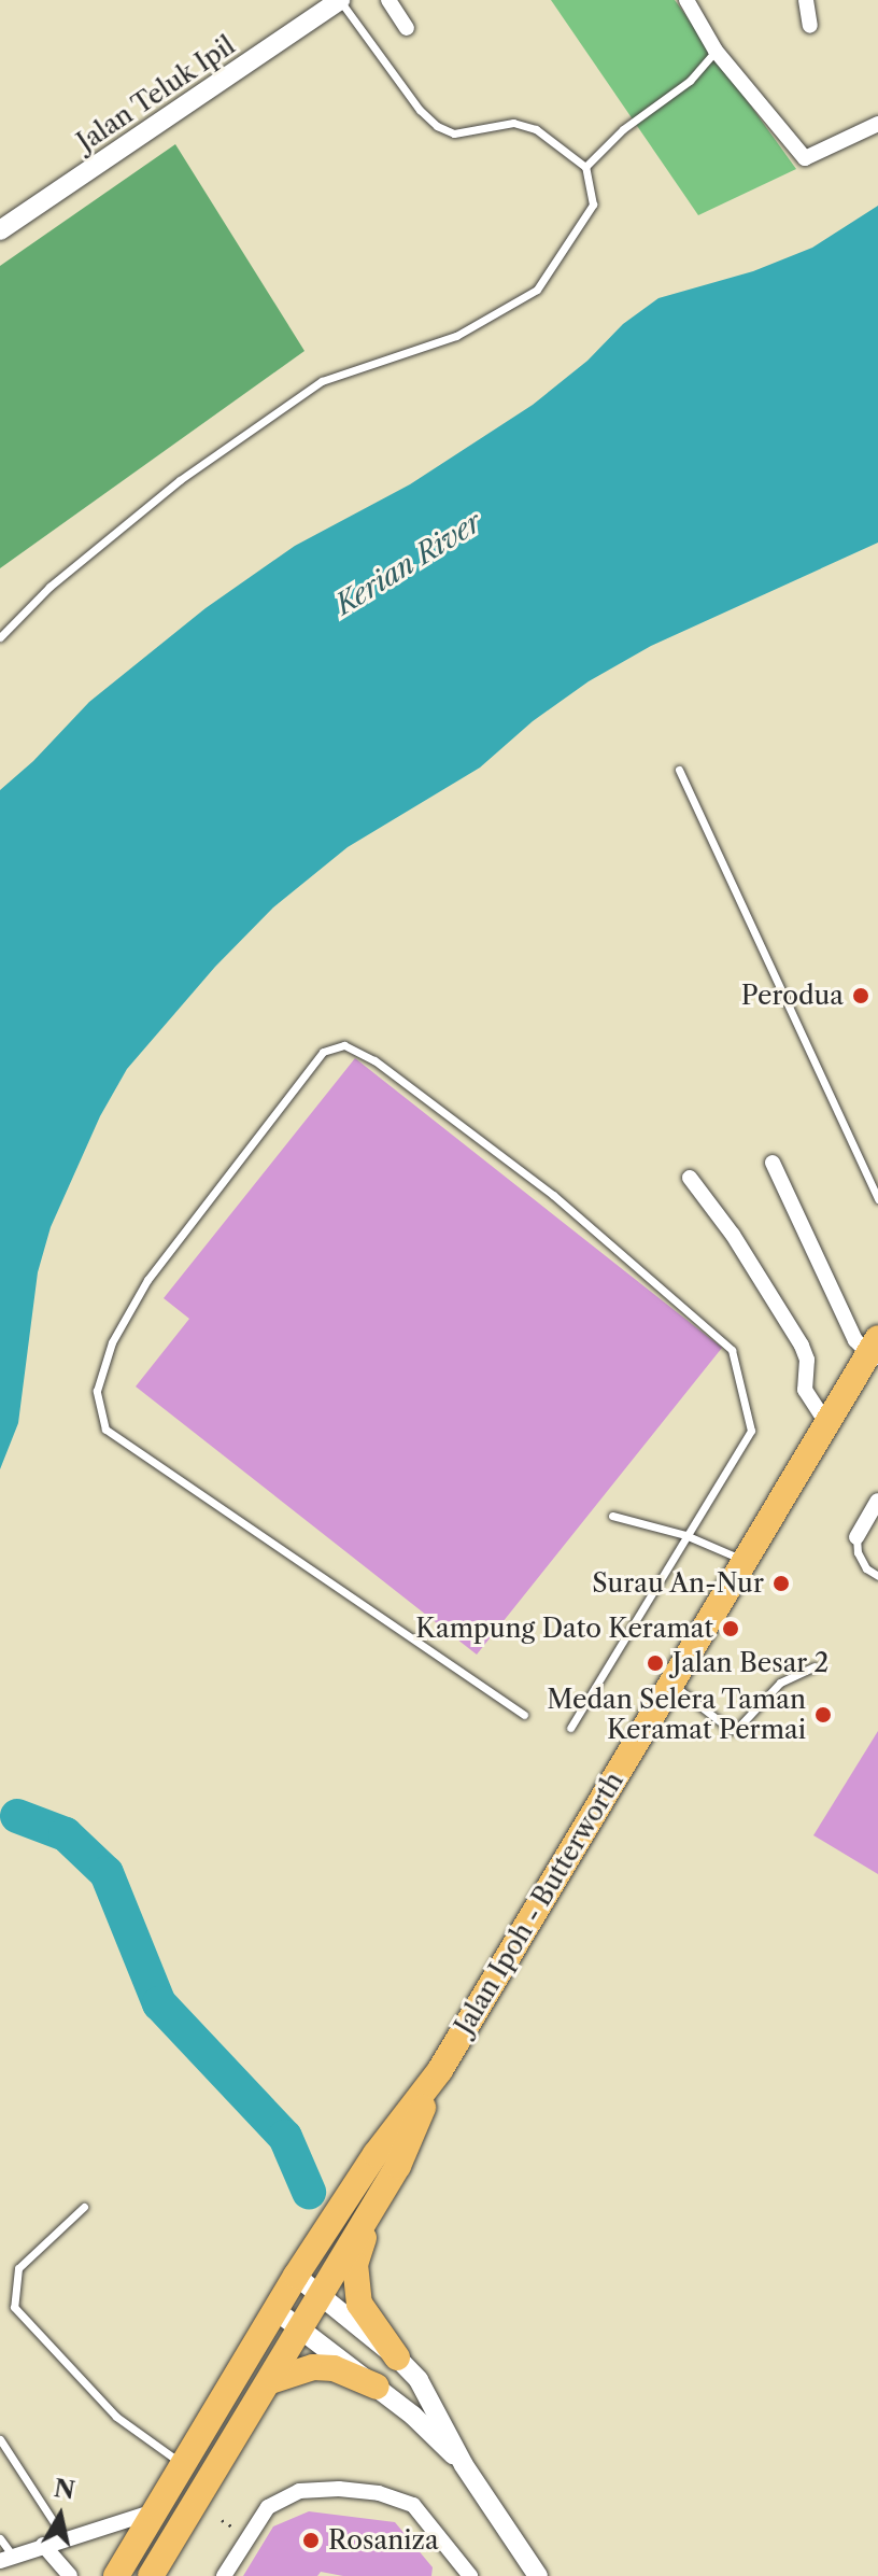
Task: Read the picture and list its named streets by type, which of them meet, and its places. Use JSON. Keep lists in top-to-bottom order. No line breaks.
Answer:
{"streets":{"highway":["Jalan Ipoh - Butterworth"],"street":["Jalan Teluk Ipil"]},"water":["Kerian River"],"places":["Perodua","Surau An-Nur","Kampung Dato Keramat","Jalan Besar 2","Medan Selera Taman Keramat Permai","Rosaniza"],"north":"top"}
